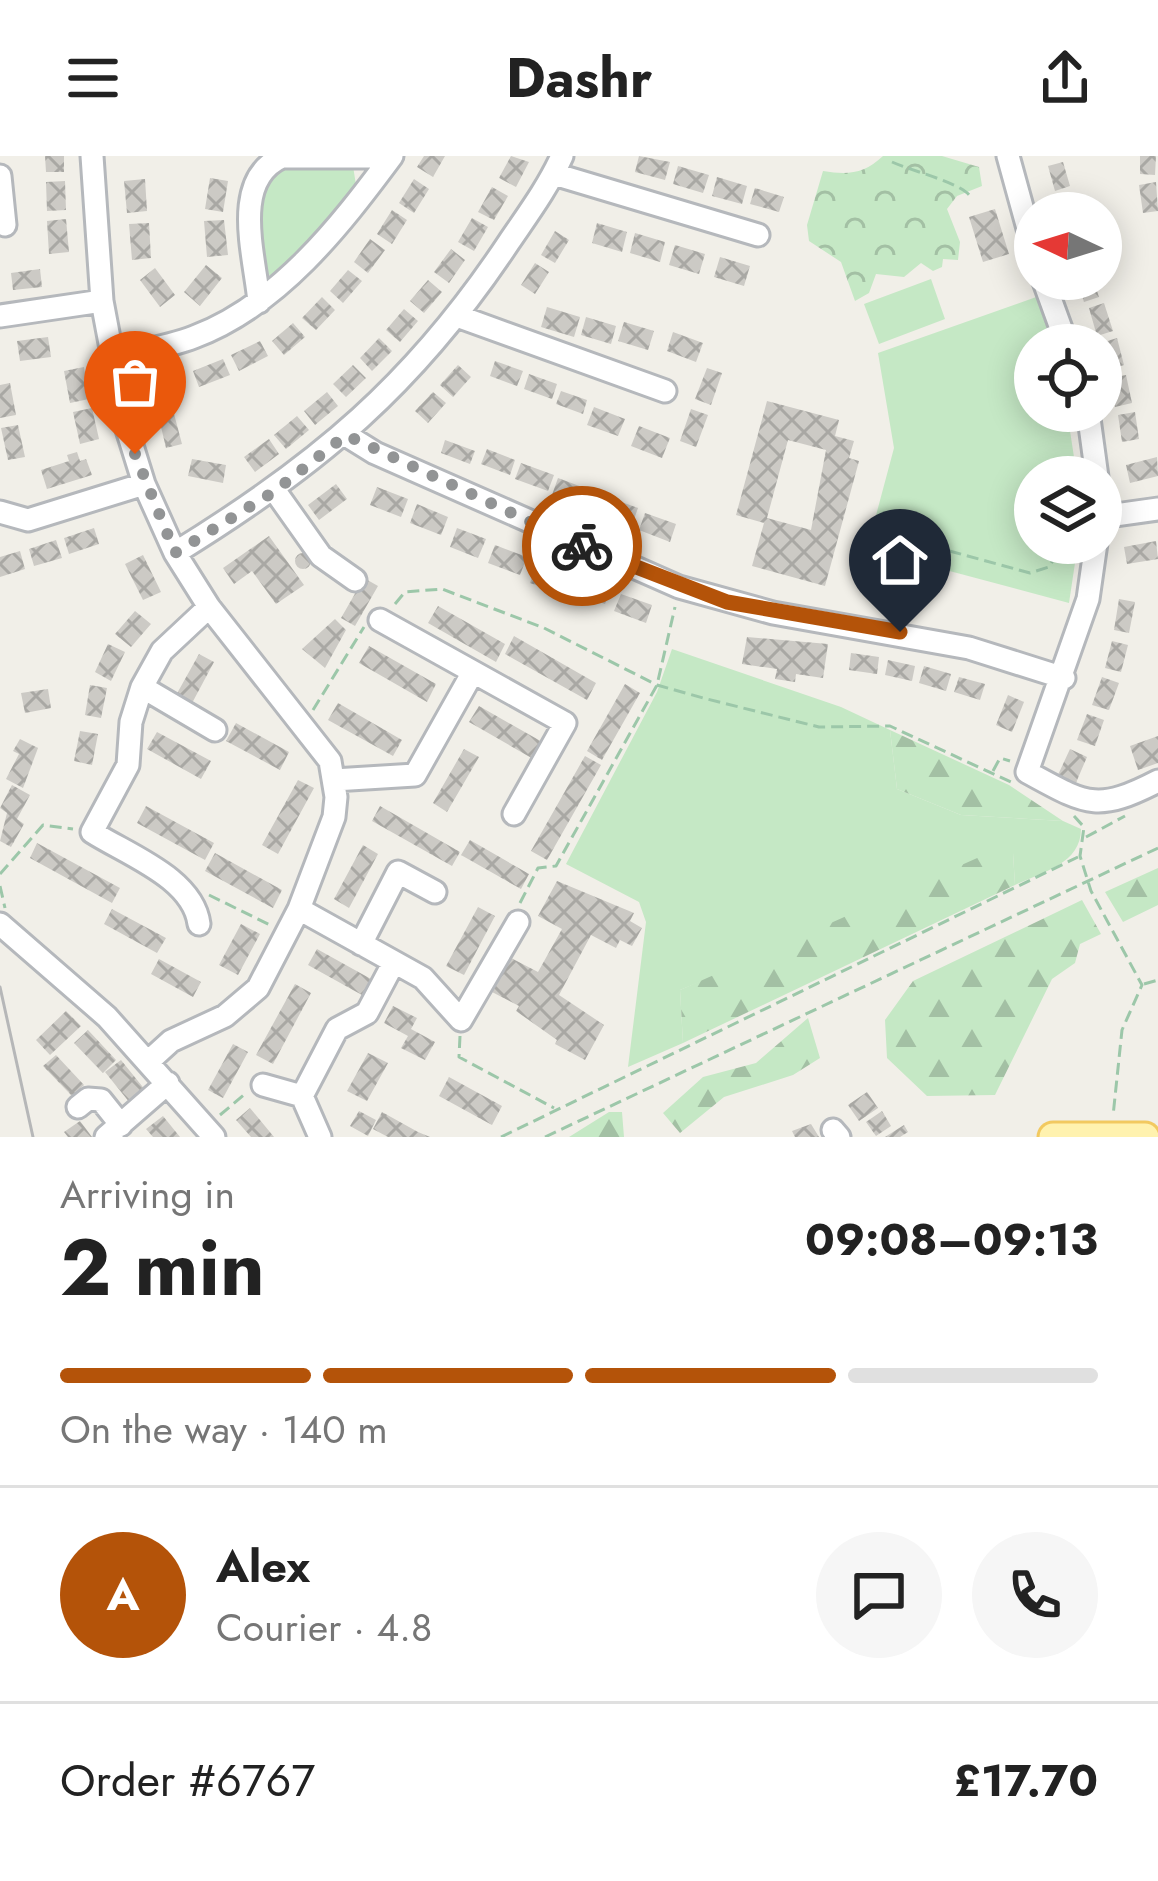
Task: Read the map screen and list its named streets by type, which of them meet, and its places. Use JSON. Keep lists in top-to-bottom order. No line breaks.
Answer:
{"north":"left","page":{"header":"Dashr","heading":["2 min","Arriving in","09:08–09:13"],"panel":["Alex","Courier · 4.8","Order #6767","£17.70"],"bar":"On the way · 140 m","round":"A"}}
